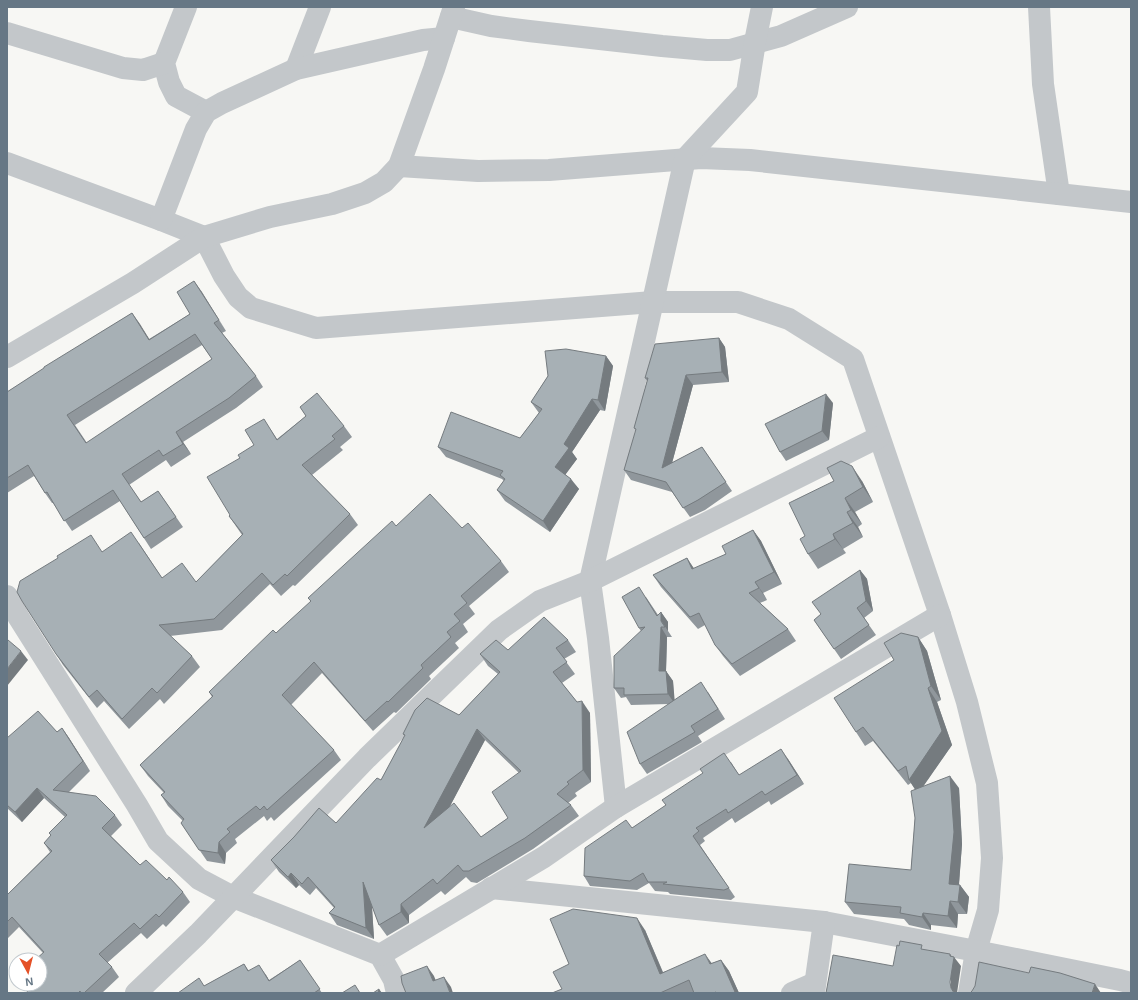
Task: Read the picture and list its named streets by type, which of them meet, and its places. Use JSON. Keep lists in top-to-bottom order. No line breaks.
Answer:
{"north":"bottom"}
